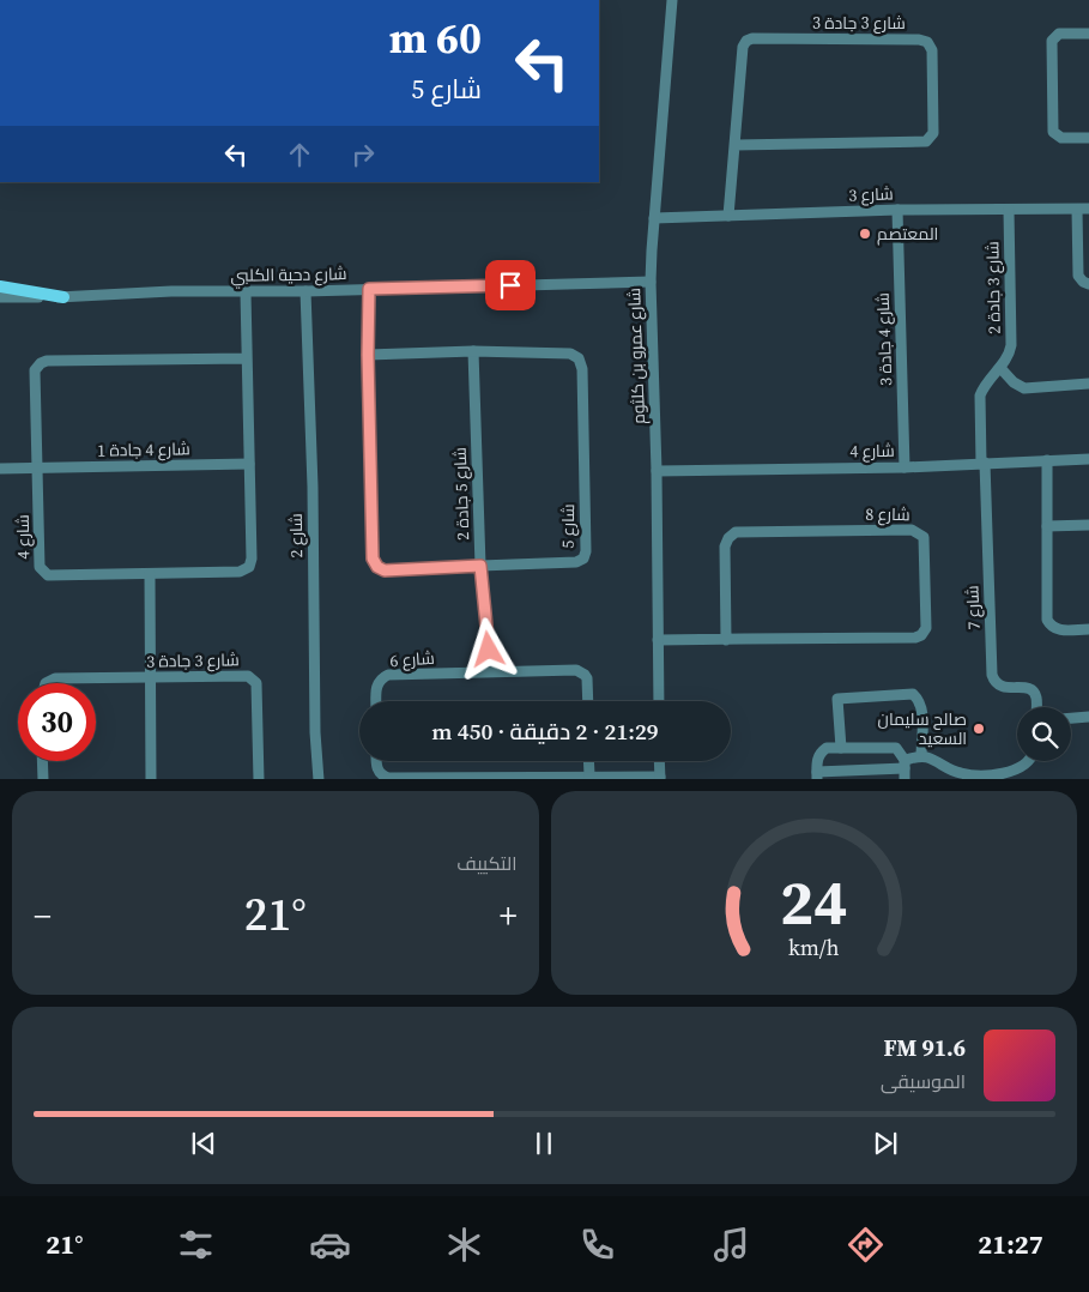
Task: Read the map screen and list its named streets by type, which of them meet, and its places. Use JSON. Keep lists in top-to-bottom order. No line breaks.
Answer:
{"streets":{"street":["شارع 3 جادة 3","شارع 3","شارع دحية الكلبي","شارع 3 جادة 2","شارع 4 جادة 3","شارع عمرو بن كلثوم","شارع 4 جادة 1","شارع 4","شارع 5 جادة 2","شارع 8","شارع 5","شارع 2","شارع 7","شارع 6"]},"crossings":[["شارع 3 جادة 3","شارع 3"],["شارع 3","شارع 3 جادة 2"],["شارع 3","شارع 4 جادة 3"],["شارع 3","شارع عمرو بن كلثوم"],["شارع دحية الكلبي","شارع عمرو بن كلثوم"],["شارع دحية الكلبي","شارع 4"],["شارع دحية الكلبي","شارع 5"],["شارع دحية الكلبي","شارع 2"],["شارع 3 جادة 2","شارع 4"],["شارع 3 جادة 2","شارع 7"],["شارع 4 جادة 3","شارع 4"],["شارع عمرو بن كلثوم","شارع 4"],["شارع عمرو بن كلثوم","شارع 8"],["شارع 4 جادة 1","شارع 4"],["شارع 4","شارع 7"],["شارع 5 جادة 2","شارع 5"],["شارع 5 جادة 2","شارع 6"]],"places":["المعتصم","صالح سليمان السعيد"],"page":{"turn":["60 m","شارع 5"],"limit":"30","trip":"21:29 · 2 دقيقة · 450 m","tile":"التكييف","heat":["−","21°","+"],"song":["91.6 FM","الموسيقى"],"tabs":["21:27","21°"],"gauge":["24","km/h"]}}
